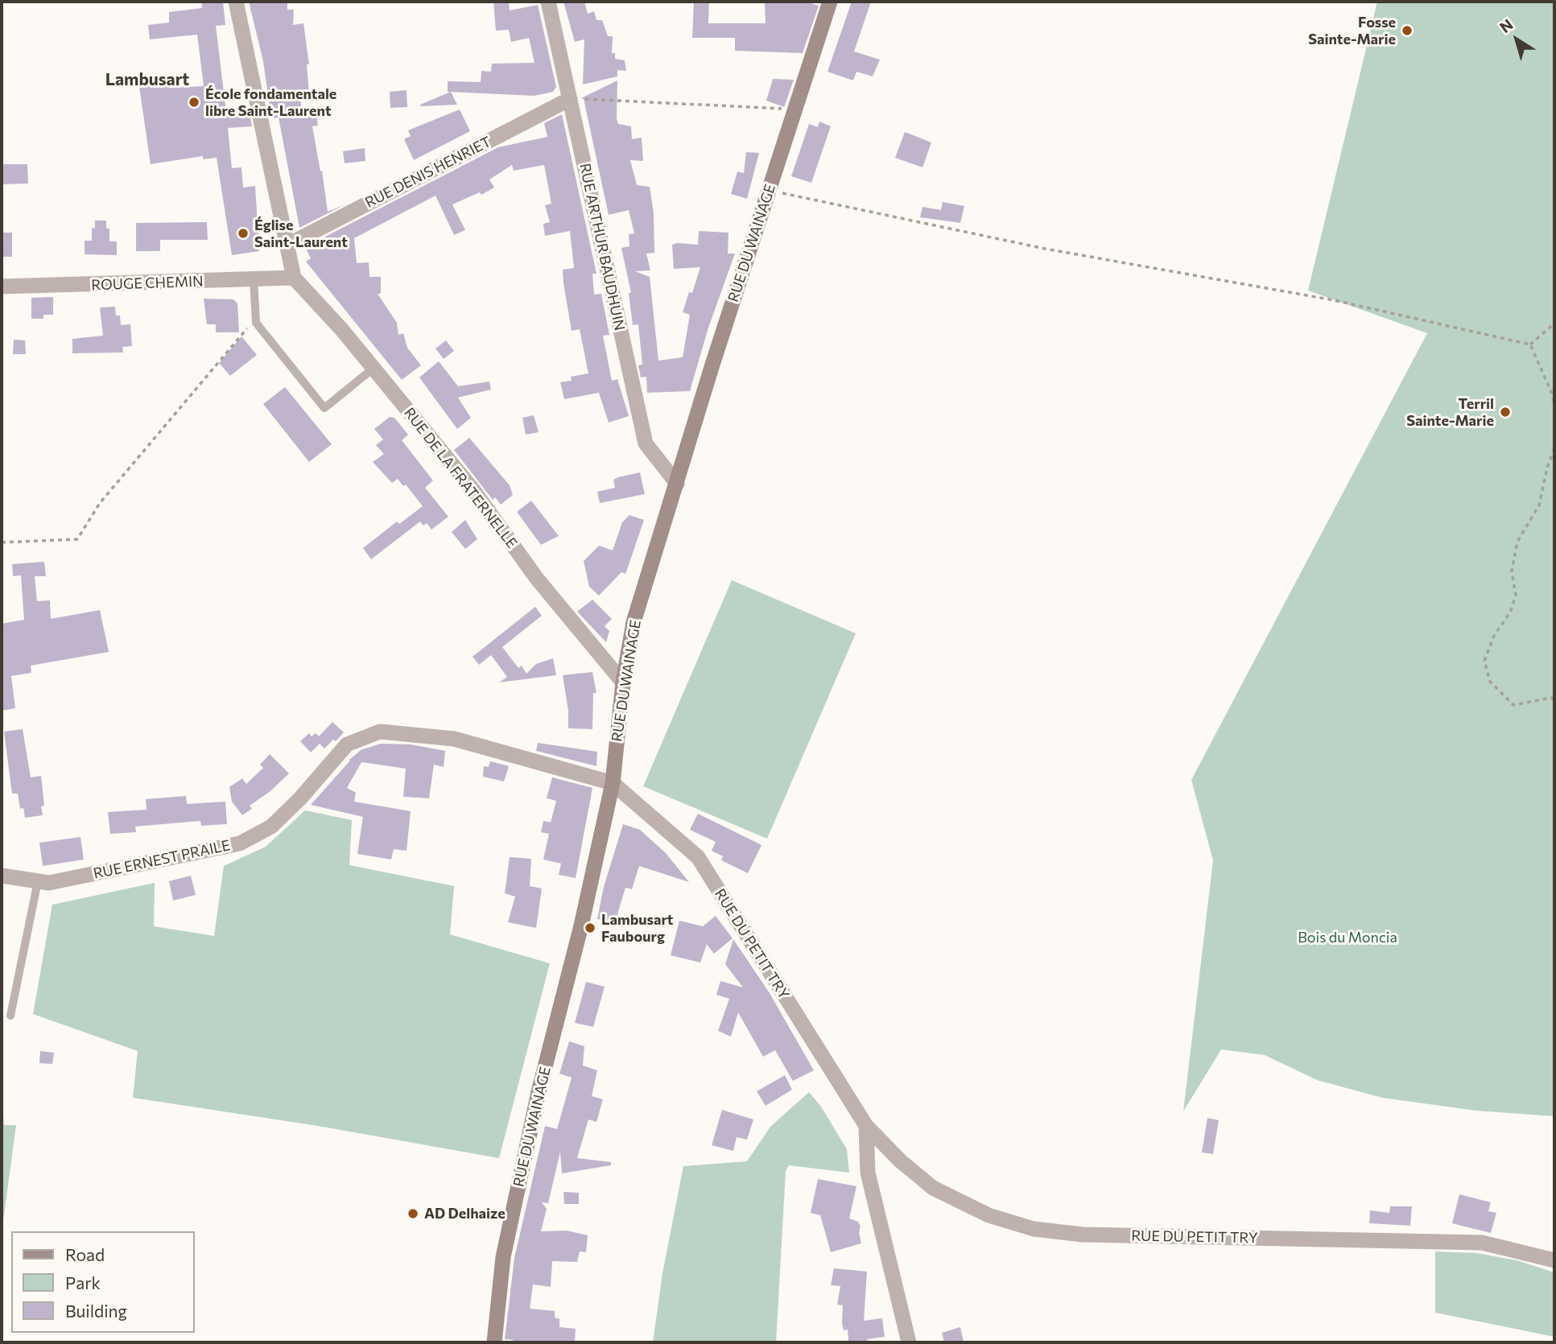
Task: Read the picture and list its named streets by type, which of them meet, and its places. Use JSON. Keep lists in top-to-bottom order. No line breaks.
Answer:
{"streets":{"main road":["RUE DU WAINAGE"],"street":["RUE DENIS HENRIET","RUE ARTHUR BAUDHUIN","ROUGE CHEMIN","RUE DE LA FRATERNELLE","RUE ERNEST PRAILE","RUE DU PETIT TRY"]},"crossings":[["RUE DENIS HENRIET","RUE ARTHUR BAUDHUIN"],["RUE DU WAINAGE","RUE ARTHUR BAUDHUIN"],["RUE DU WAINAGE","RUE DE LA FRATERNELLE"],["RUE DU WAINAGE","RUE ERNEST PRAILE"],["RUE DU WAINAGE","RUE DU PETIT TRY"],["ROUGE CHEMIN","RUE DE LA FRATERNELLE"],["RUE ERNEST PRAILE","RUE DU PETIT TRY"]],"districts":["Lambusart"],"parks":["Bois du Moncia"],"places":["Fosse Sainte-Marie","École fondamentale libre Saint-Laurent","Église Saint-Laurent","Terril Sainte-Marie","Lambusart Faubourg","AD Delhaize"],"legend":["Road","Park","Building"],"north":"top left"}
